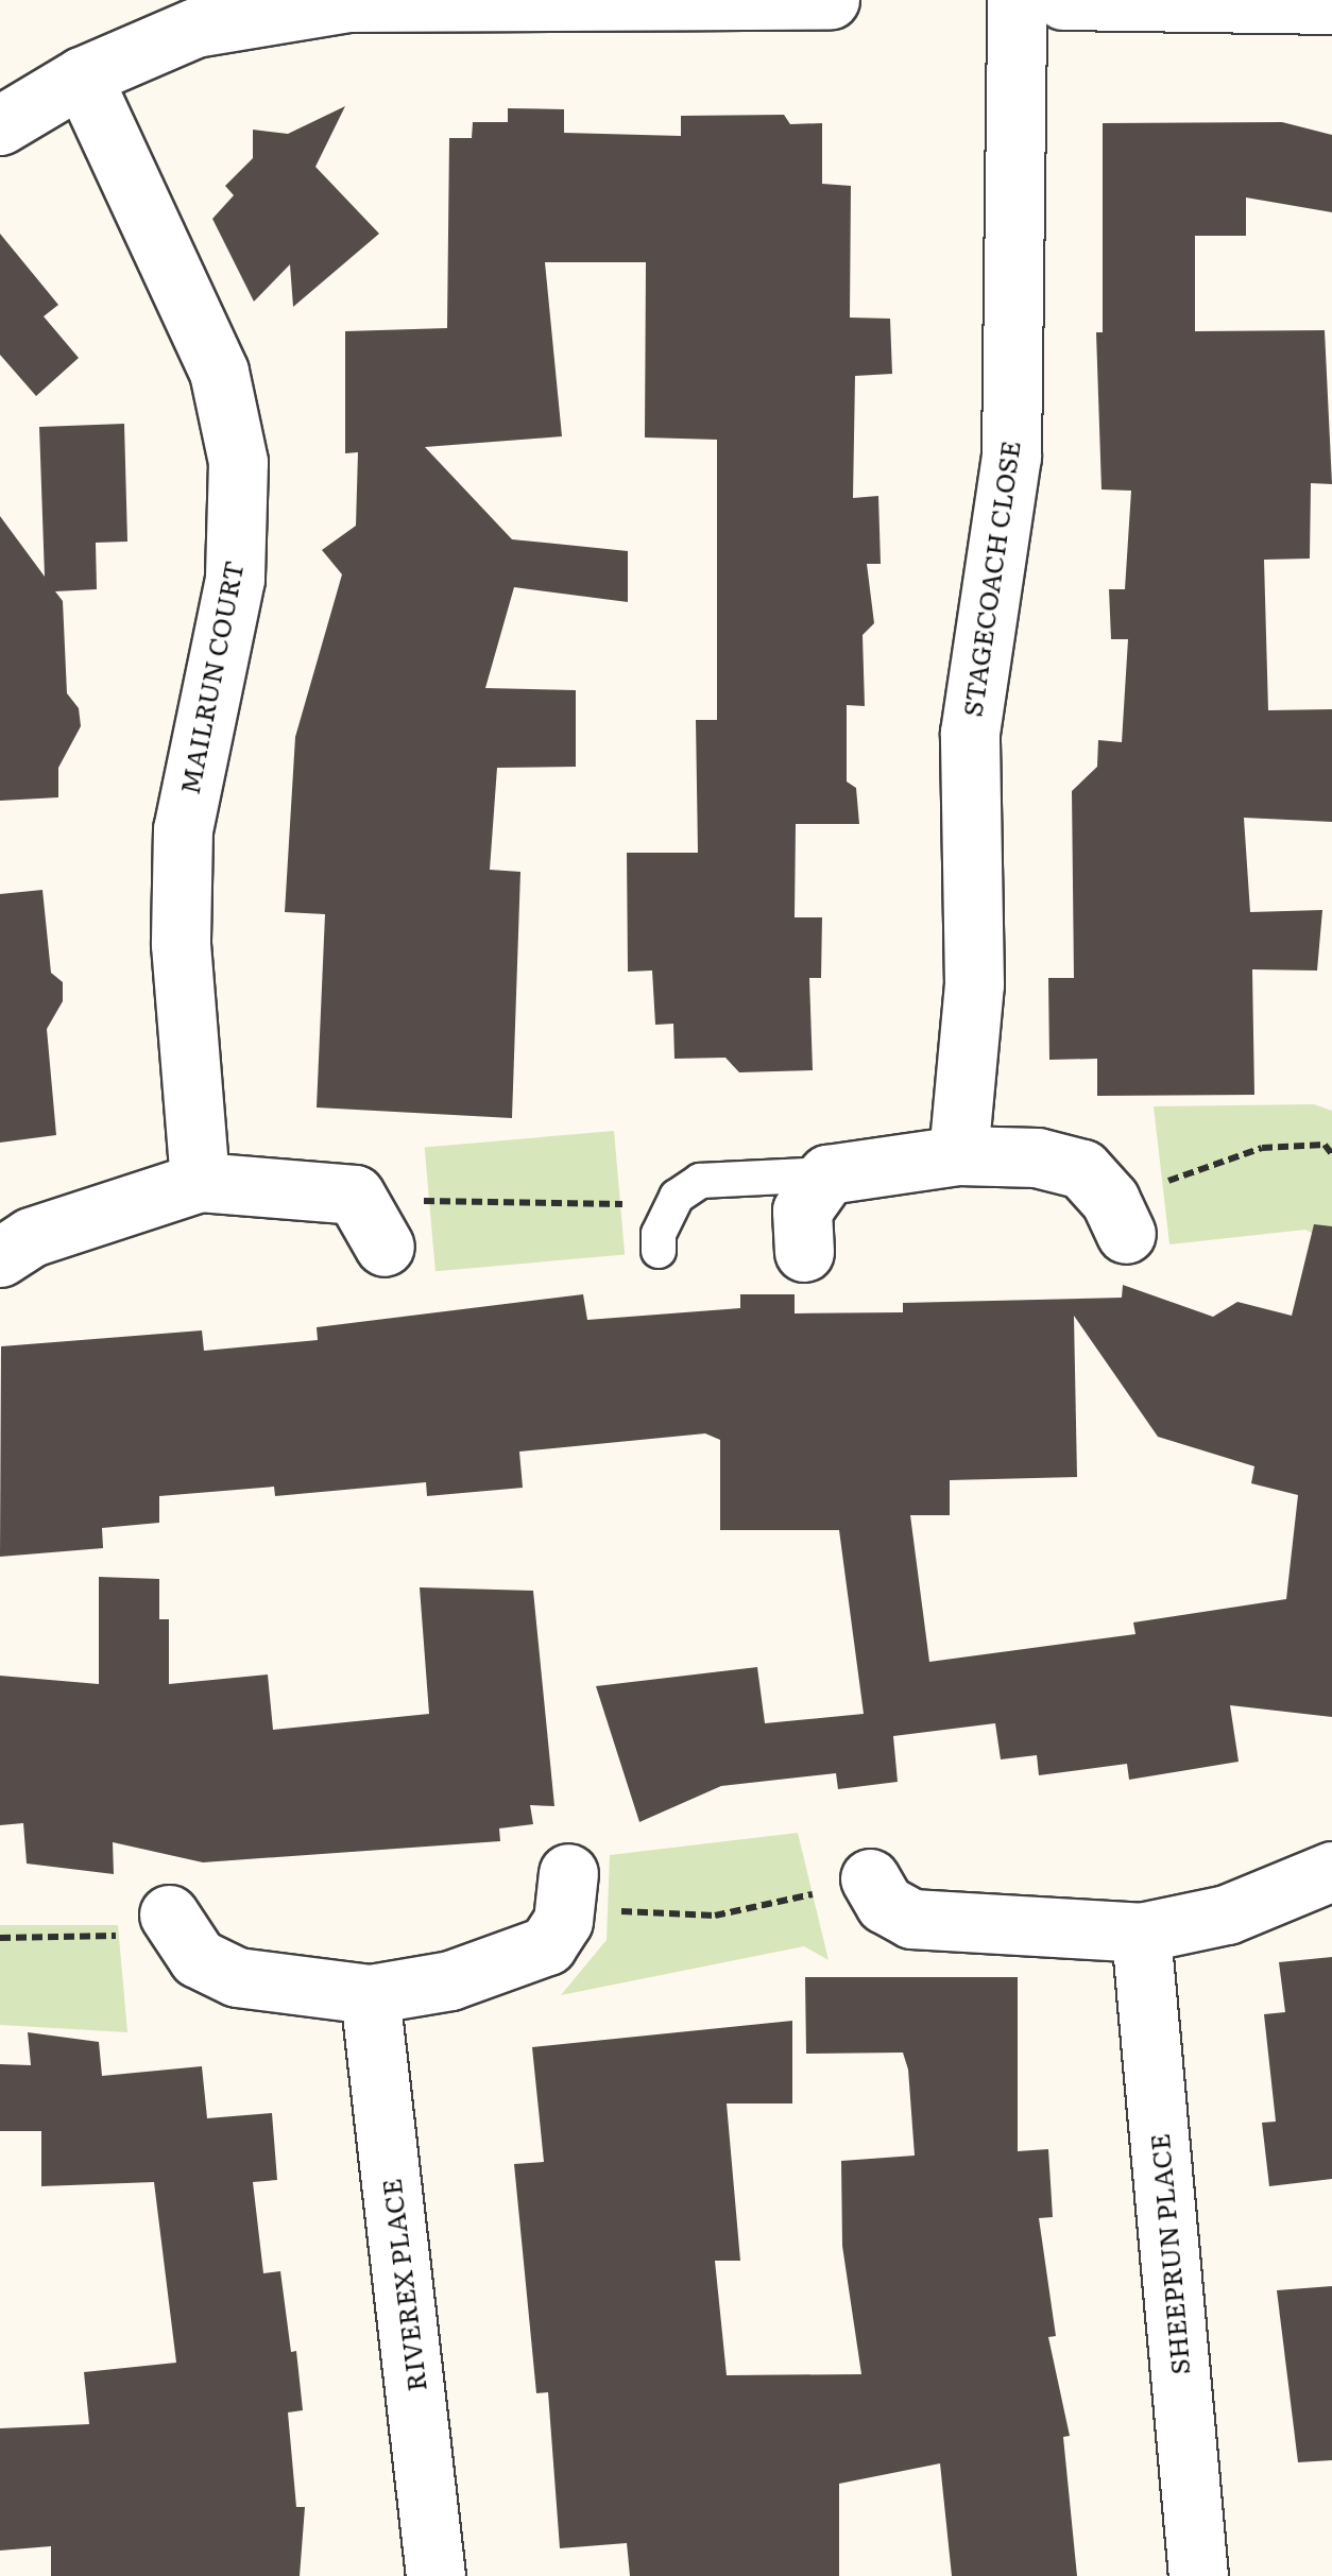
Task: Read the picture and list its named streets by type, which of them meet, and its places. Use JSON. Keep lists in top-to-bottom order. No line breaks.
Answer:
{"streets":{"street":["STAGECOACH CLOSE","MAILRUN COURT","SHEEPRUN PLACE","RIVEREX PLACE"]}}
